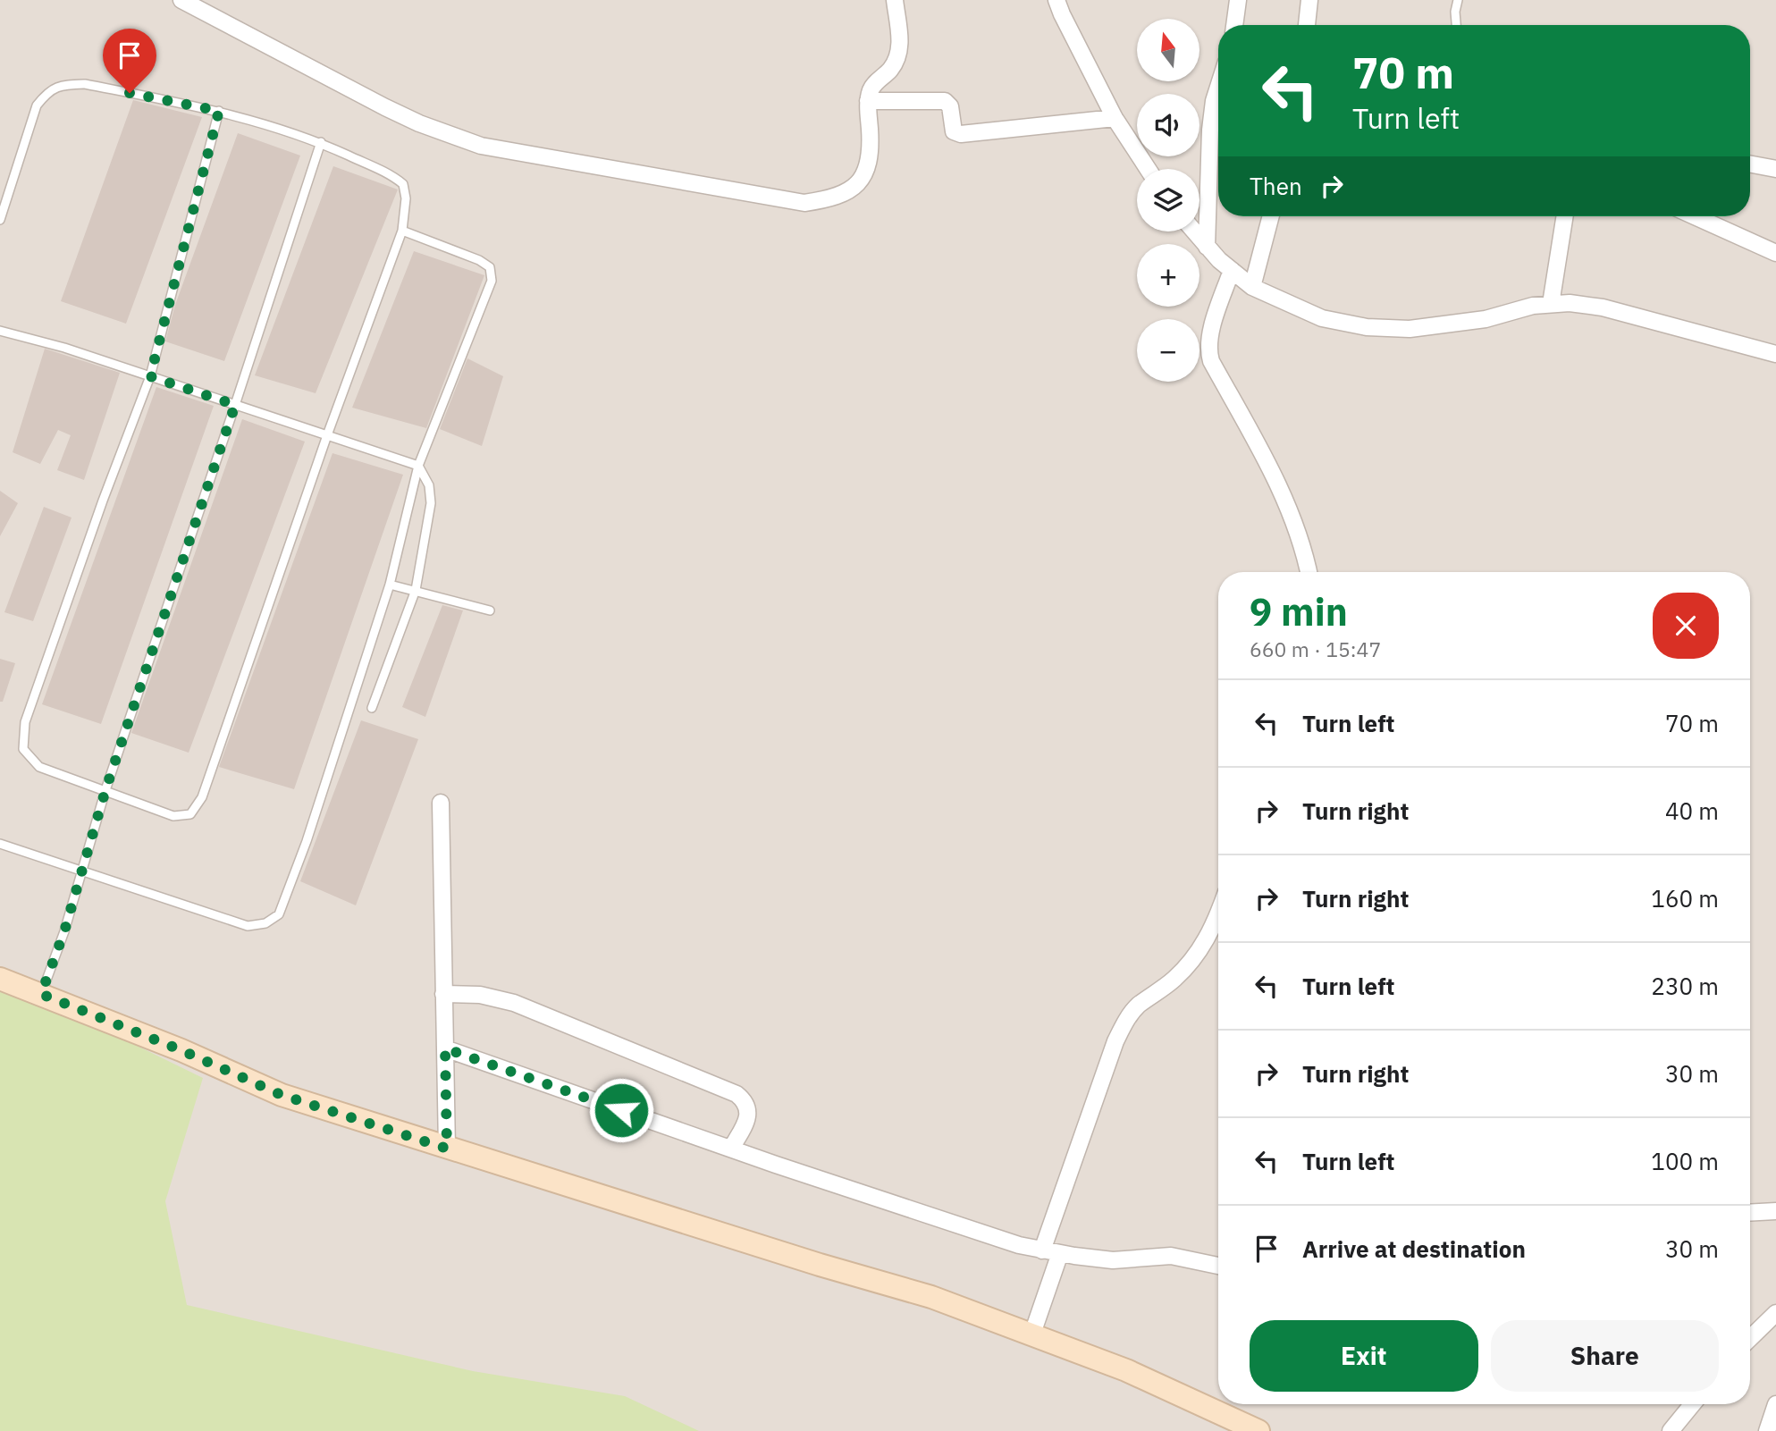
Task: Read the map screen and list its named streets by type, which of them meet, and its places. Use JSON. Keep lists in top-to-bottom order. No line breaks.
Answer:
{"north":"top","page":{"map_buttons":["+","−"],"turn":["70 m","Turn left"],"then":"Then","heading":["9 min","660 m · 15:47"],"list":[{"name":"Turn left","value":"70 m"},{"name":"Turn right","value":"40 m"},{"name":"Turn right","value":"160 m"},{"name":"Turn left","value":"230 m"},{"name":"Turn right","value":"30 m"},{"name":"Turn left","value":"100 m"},{"name":"Arrive at destination","value":"30 m"}],"buttons":["Exit","Share"]}}
